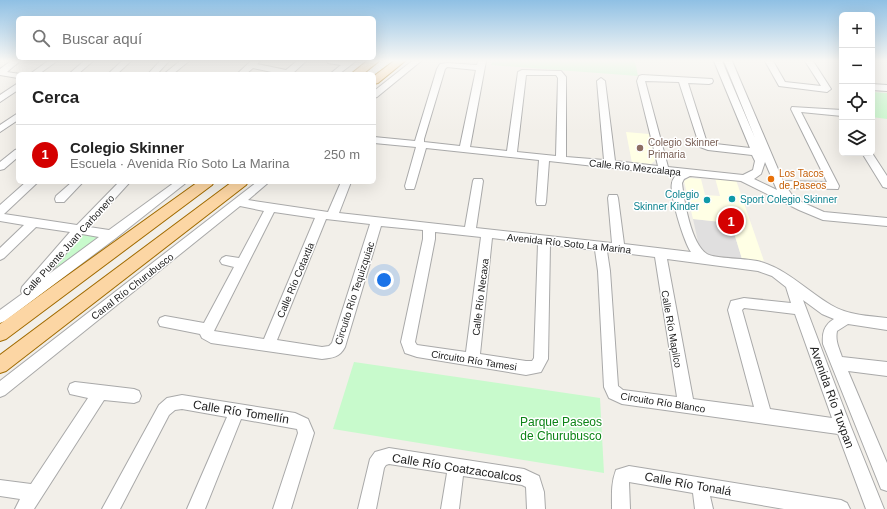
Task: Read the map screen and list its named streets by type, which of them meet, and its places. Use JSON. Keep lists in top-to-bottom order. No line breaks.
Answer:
{"streets":{"main road":["Canal Río Churubusco"],"street":["Calle Río Mezcalapa","Avenida Río Soto La Marina","Calle Puente Juan Carbonero","Calle Río Cotaxtla","Circuito Río Tequizquiac","Calle Río Necaxa","Calle Río Mapilco","Circuito Río Tamesi","Avenida Río Tuxpan","Circuito Río Blanco","Calle Río Tomellín","Calle Río Coatzacoalcos","Calle Río Tonalá"]},"crossings":[["Avenida Río Soto La Marina","Calle Río Cotaxtla"],["Avenida Río Soto La Marina","Canal Río Churubusco"],["Avenida Río Soto La Marina","Circuito Río Tequizquiac"],["Avenida Río Soto La Marina","Calle Río Necaxa"],["Avenida Río Soto La Marina","Calle Río Mapilco"],["Avenida Río Soto La Marina","Circuito Río Tamesi"],["Avenida Río Soto La Marina","Avenida Río Tuxpan"],["Avenida Río Soto La Marina","Circuito Río Blanco"],["Calle Río Cotaxtla","Circuito Río Tequizquiac"],["Calle Río Necaxa","Circuito Río Tamesi"],["Calle Río Mapilco","Circuito Río Blanco"],["Avenida Río Tuxpan","Circuito Río Blanco"]],"parks":["Parque Paseos de Churubusco"],"places":["Colegio Skinner Primaria","Los Tacos de Paseos","Sport Colegio Skinner","Colegio Skinner Kinder"],"page":{"map_buttons":["+","−"],"search":"Buscar aquí","heading":"Cerca","list":[{"mark":"1","name":"Colegio Skinner","note":"Escuela · Avenida Río Soto La Marina","value":"250 m"}],"pins":"1"}}
